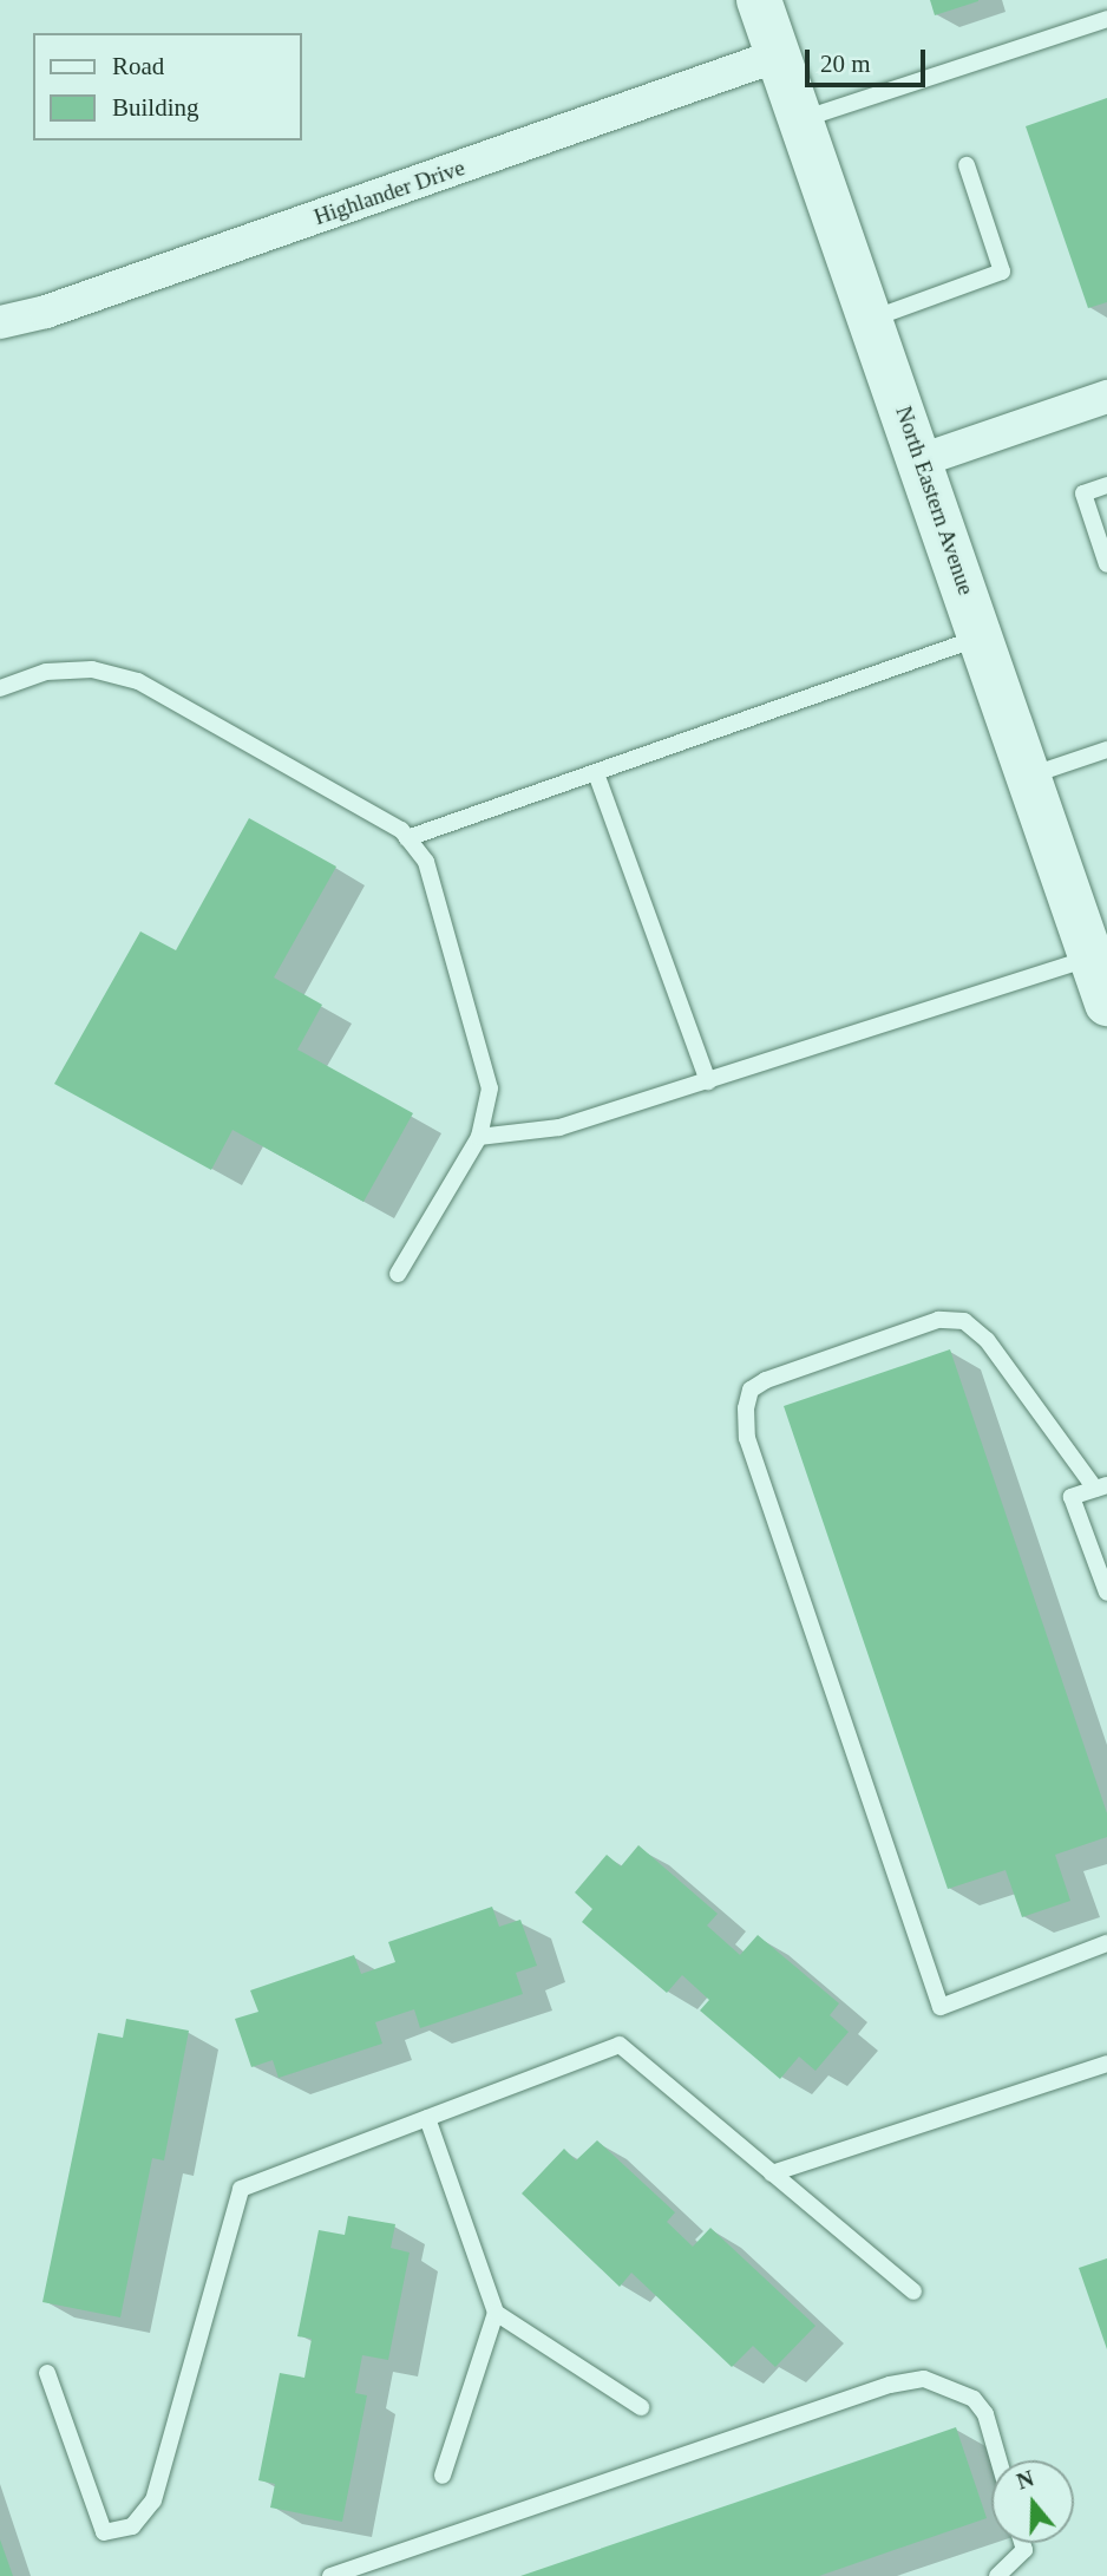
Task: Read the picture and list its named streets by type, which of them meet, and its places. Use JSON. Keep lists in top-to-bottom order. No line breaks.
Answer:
{"streets":{"main road":["North Eastern Avenue"],"street":["Highlander Drive"]},"crossings":[["Highlander Drive","North Eastern Avenue"]],"legend":["Road","Building"],"scale_bar":"20 m","north":"top"}
